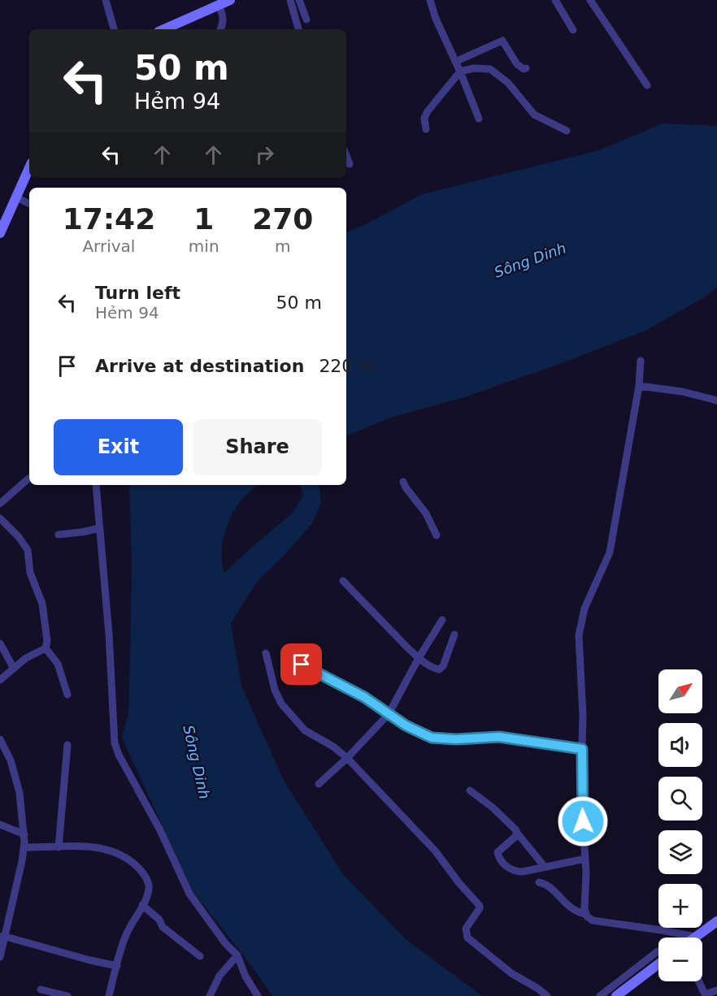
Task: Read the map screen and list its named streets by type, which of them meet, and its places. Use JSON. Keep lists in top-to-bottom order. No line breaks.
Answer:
{"water":["Sông Dinh"],"north":"top right","page":{"turn":["50 m","Hẻm 94"],"eta":["17:42","Arrival","1","min","270","m"],"list":[{"name":"Turn left","note":"Hẻm 94","value":"50 m"},{"name":"Arrive at destination","value":"220 m"}],"buttons":["Exit","Share"],"map_buttons":["+","−"]}}
